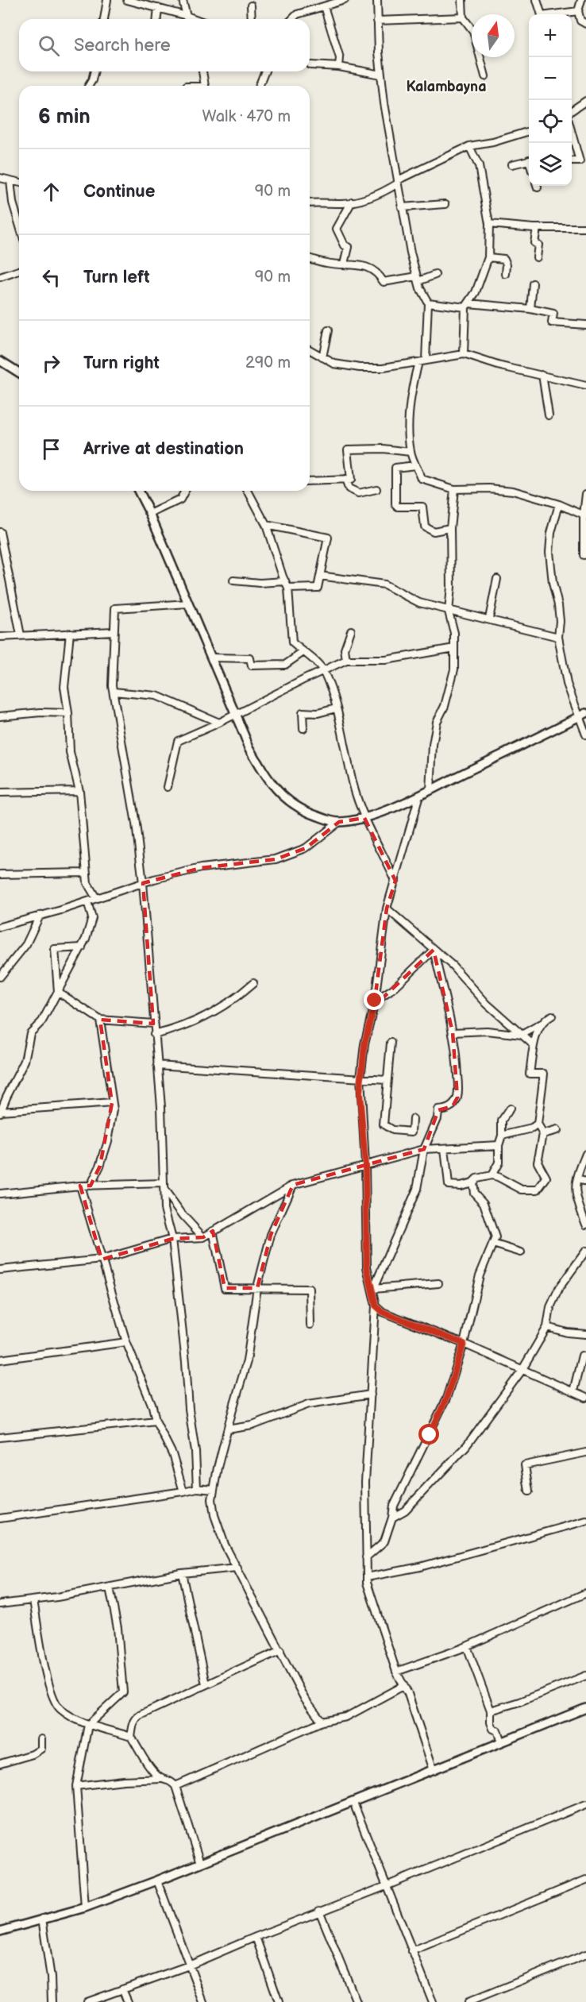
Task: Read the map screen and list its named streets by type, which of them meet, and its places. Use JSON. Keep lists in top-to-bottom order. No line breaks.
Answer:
{"districts":["Kalambayna"],"north":"top","page":{"map_buttons":["+","−"],"search":"Search here","heading":["6 min","Walk · 470 m"],"list":[["Continue","90 m"],["Turn left","90 m"],["Turn right","290 m"],"Arrive at destination"]}}
